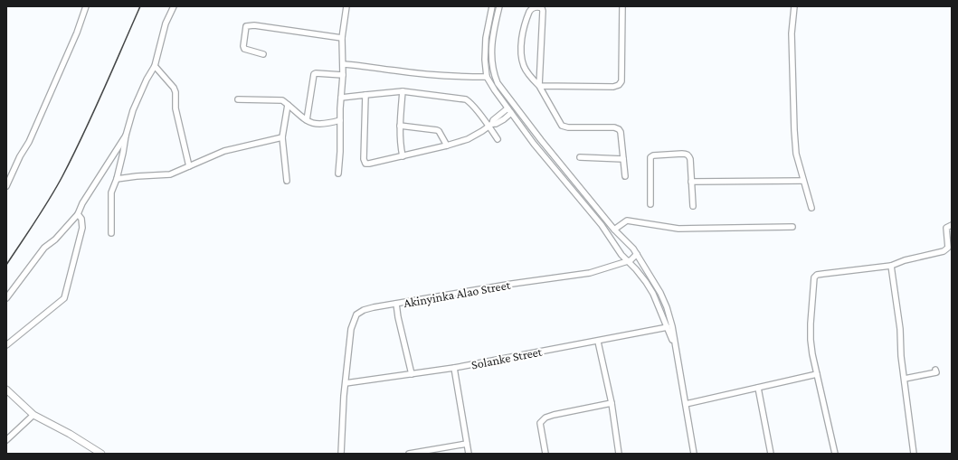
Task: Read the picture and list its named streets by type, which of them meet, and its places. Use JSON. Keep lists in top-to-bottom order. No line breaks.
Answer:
{"streets":{"street":["Akinyinka Alao Street","Solanke Street"]},"crossings":[["Akinyinka Alao Street","Solanke Street"]]}
